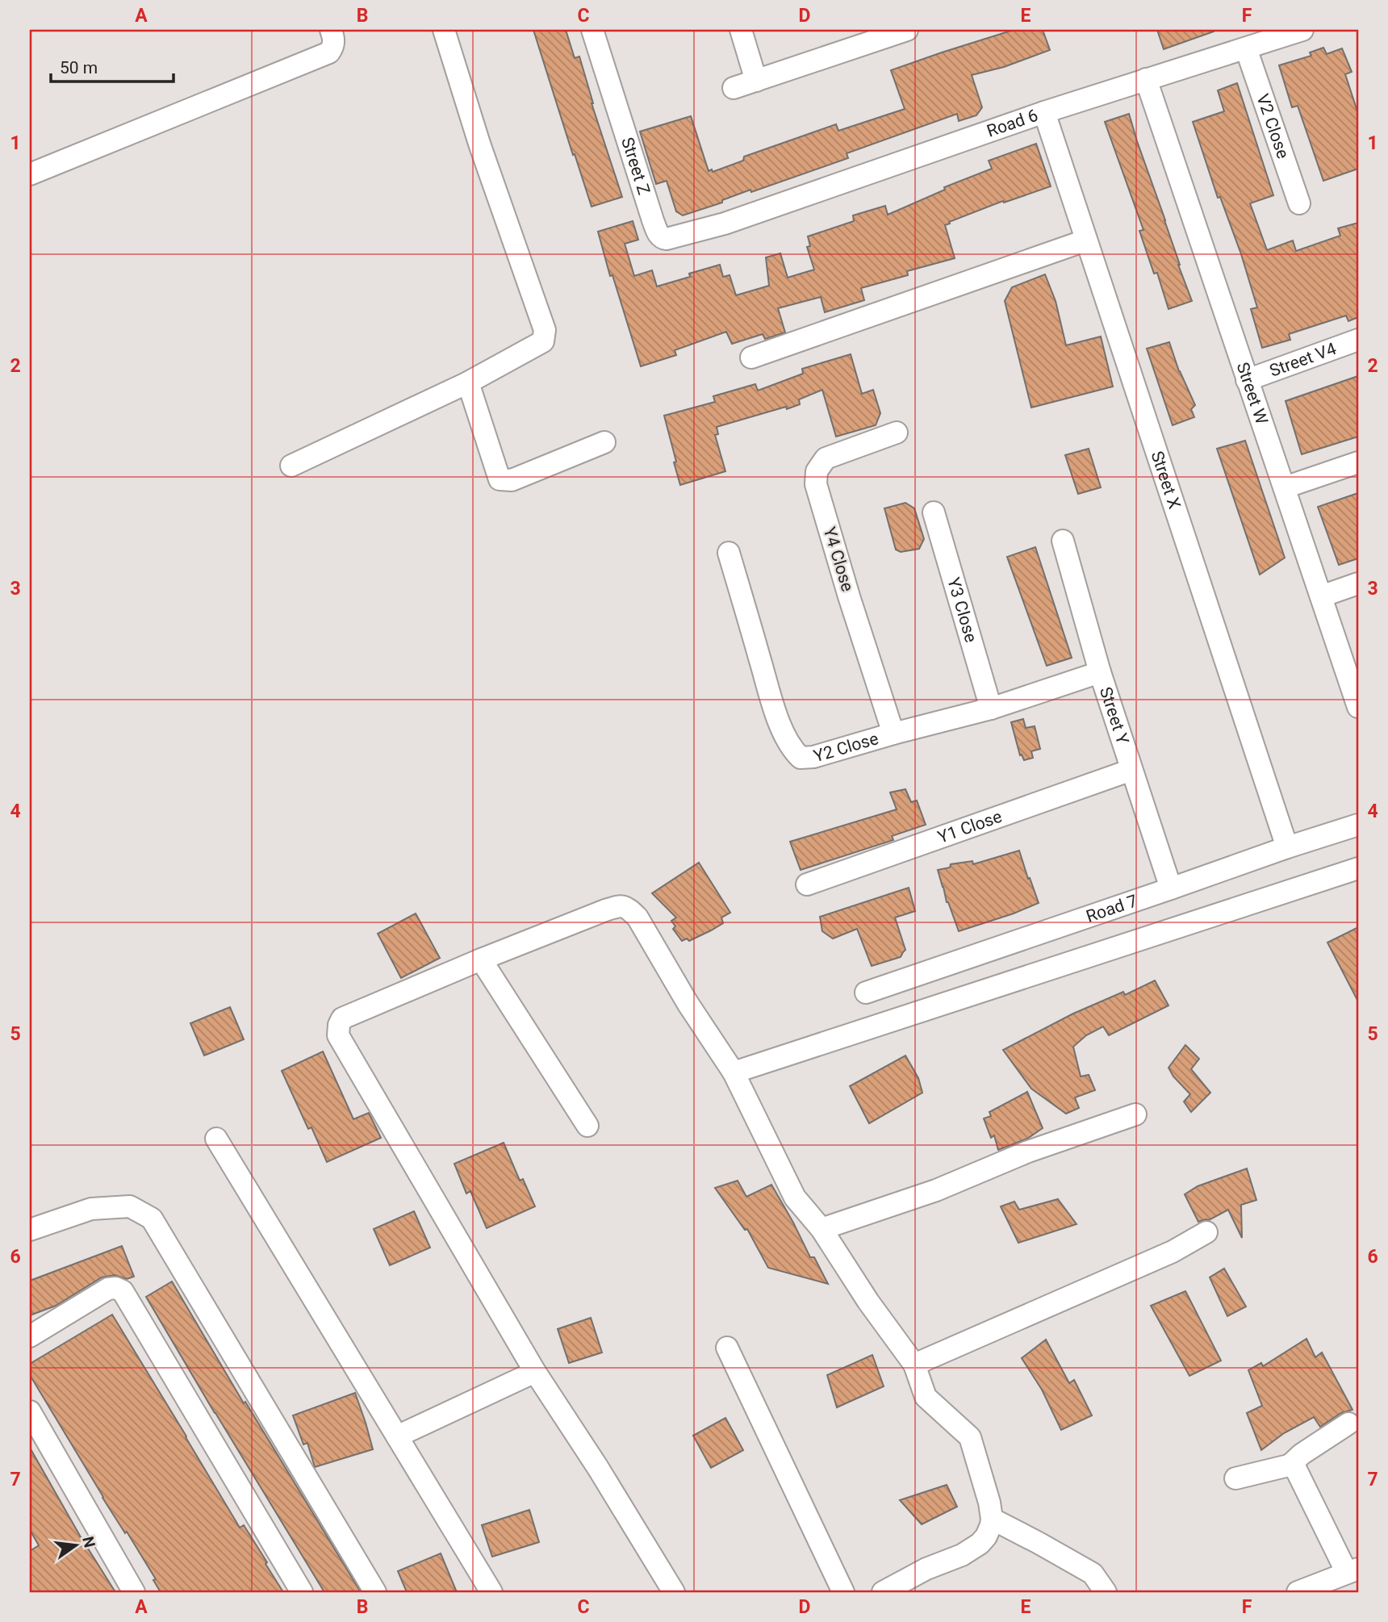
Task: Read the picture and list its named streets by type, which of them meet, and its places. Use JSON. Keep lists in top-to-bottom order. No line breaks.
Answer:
{"streets":{"street":["Road 6","V2 Close","Street Z","Street V4","Street W","Street X","Y4 Close","Y3 Close","Street Y","Y2 Close","Y1 Close","Road 7"]},"crossings":[["Road 6","V2 Close"],["Road 6","Street Z"],["Road 6","Street W"],["Road 6","Street X"],["Street V4","Street W"],["Street X","Road 7"],["Y4 Close","Y2 Close"],["Y3 Close","Y2 Close"],["Street Y","Y2 Close"],["Street Y","Y1 Close"],["Street Y","Road 7"]],"scale_bar":"50 m","north":"right","grid":{"columns":["A","B","C","D","E","F"],"rows":["1","2","3","4","5","6","7"]}}
